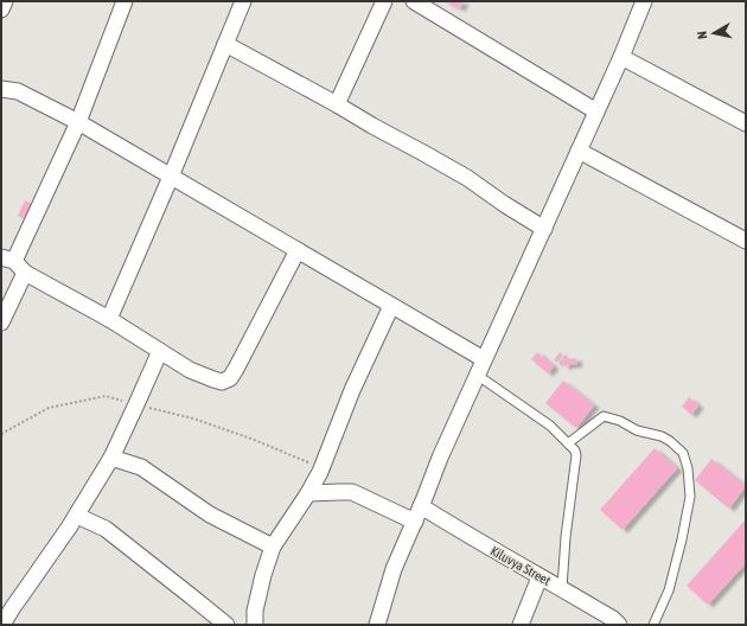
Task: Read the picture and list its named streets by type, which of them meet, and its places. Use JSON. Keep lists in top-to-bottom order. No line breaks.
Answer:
{"streets":{"street":["Kiluvya Street"]},"north":"left"}
